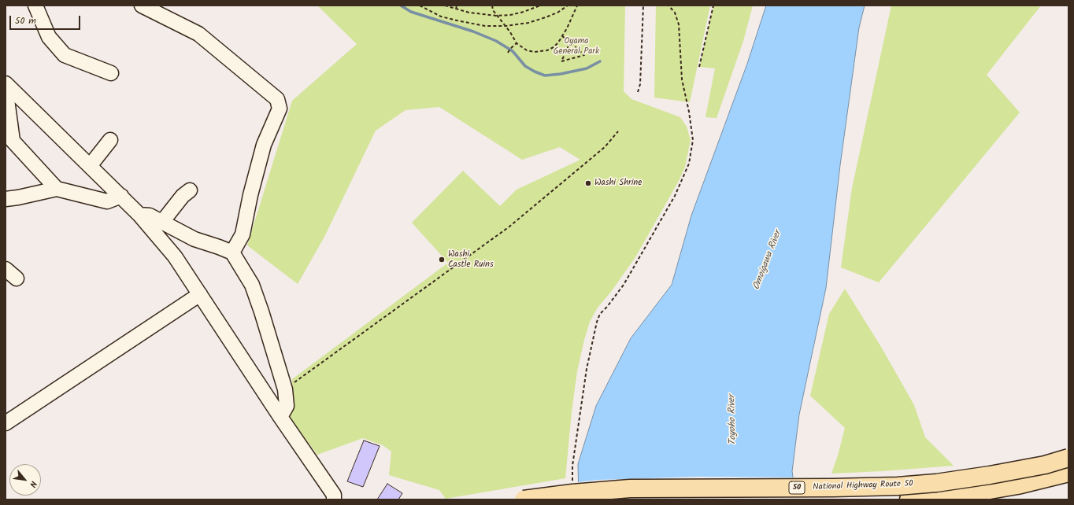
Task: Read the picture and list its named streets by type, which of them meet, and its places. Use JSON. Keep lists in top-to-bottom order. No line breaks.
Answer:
{"streets":{"highway":["National Highway Route 50","50"]},"water":["Omoigawa River","Toyoho River"],"parks":["Oyama General Park"],"places":["Washi Shrine","Washi Castle Ruins"],"scale_bar":"50 m","north":"bottom right"}
